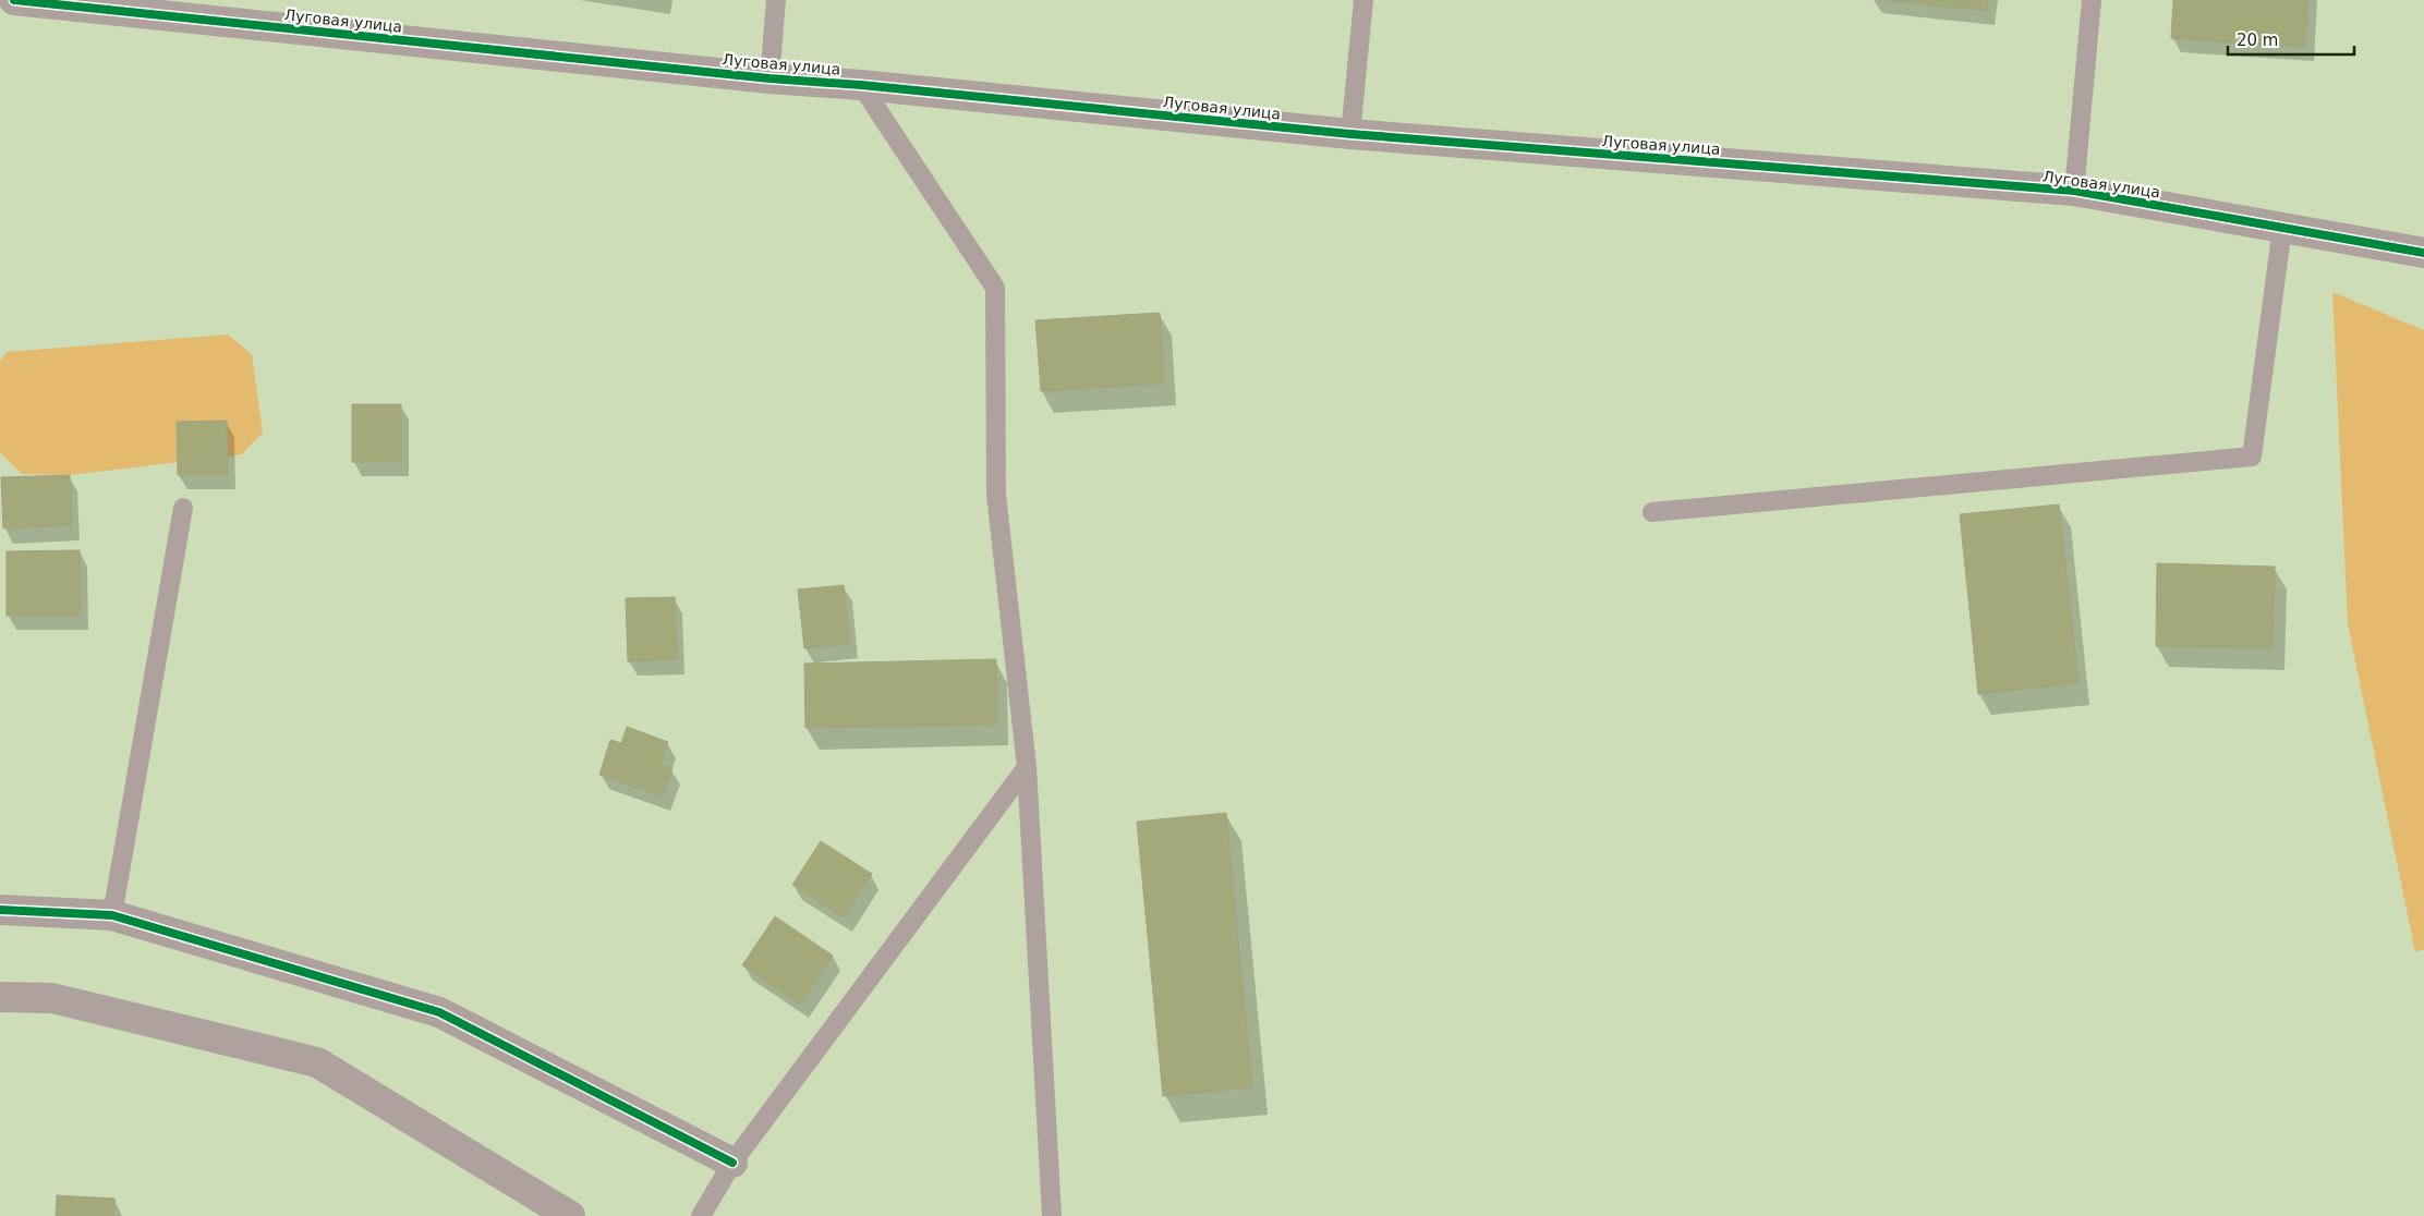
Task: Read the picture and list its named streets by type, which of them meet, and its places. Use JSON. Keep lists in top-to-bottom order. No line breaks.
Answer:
{"streets":{"street":["Луговая улица"]},"scale_bar":"20 m"}
